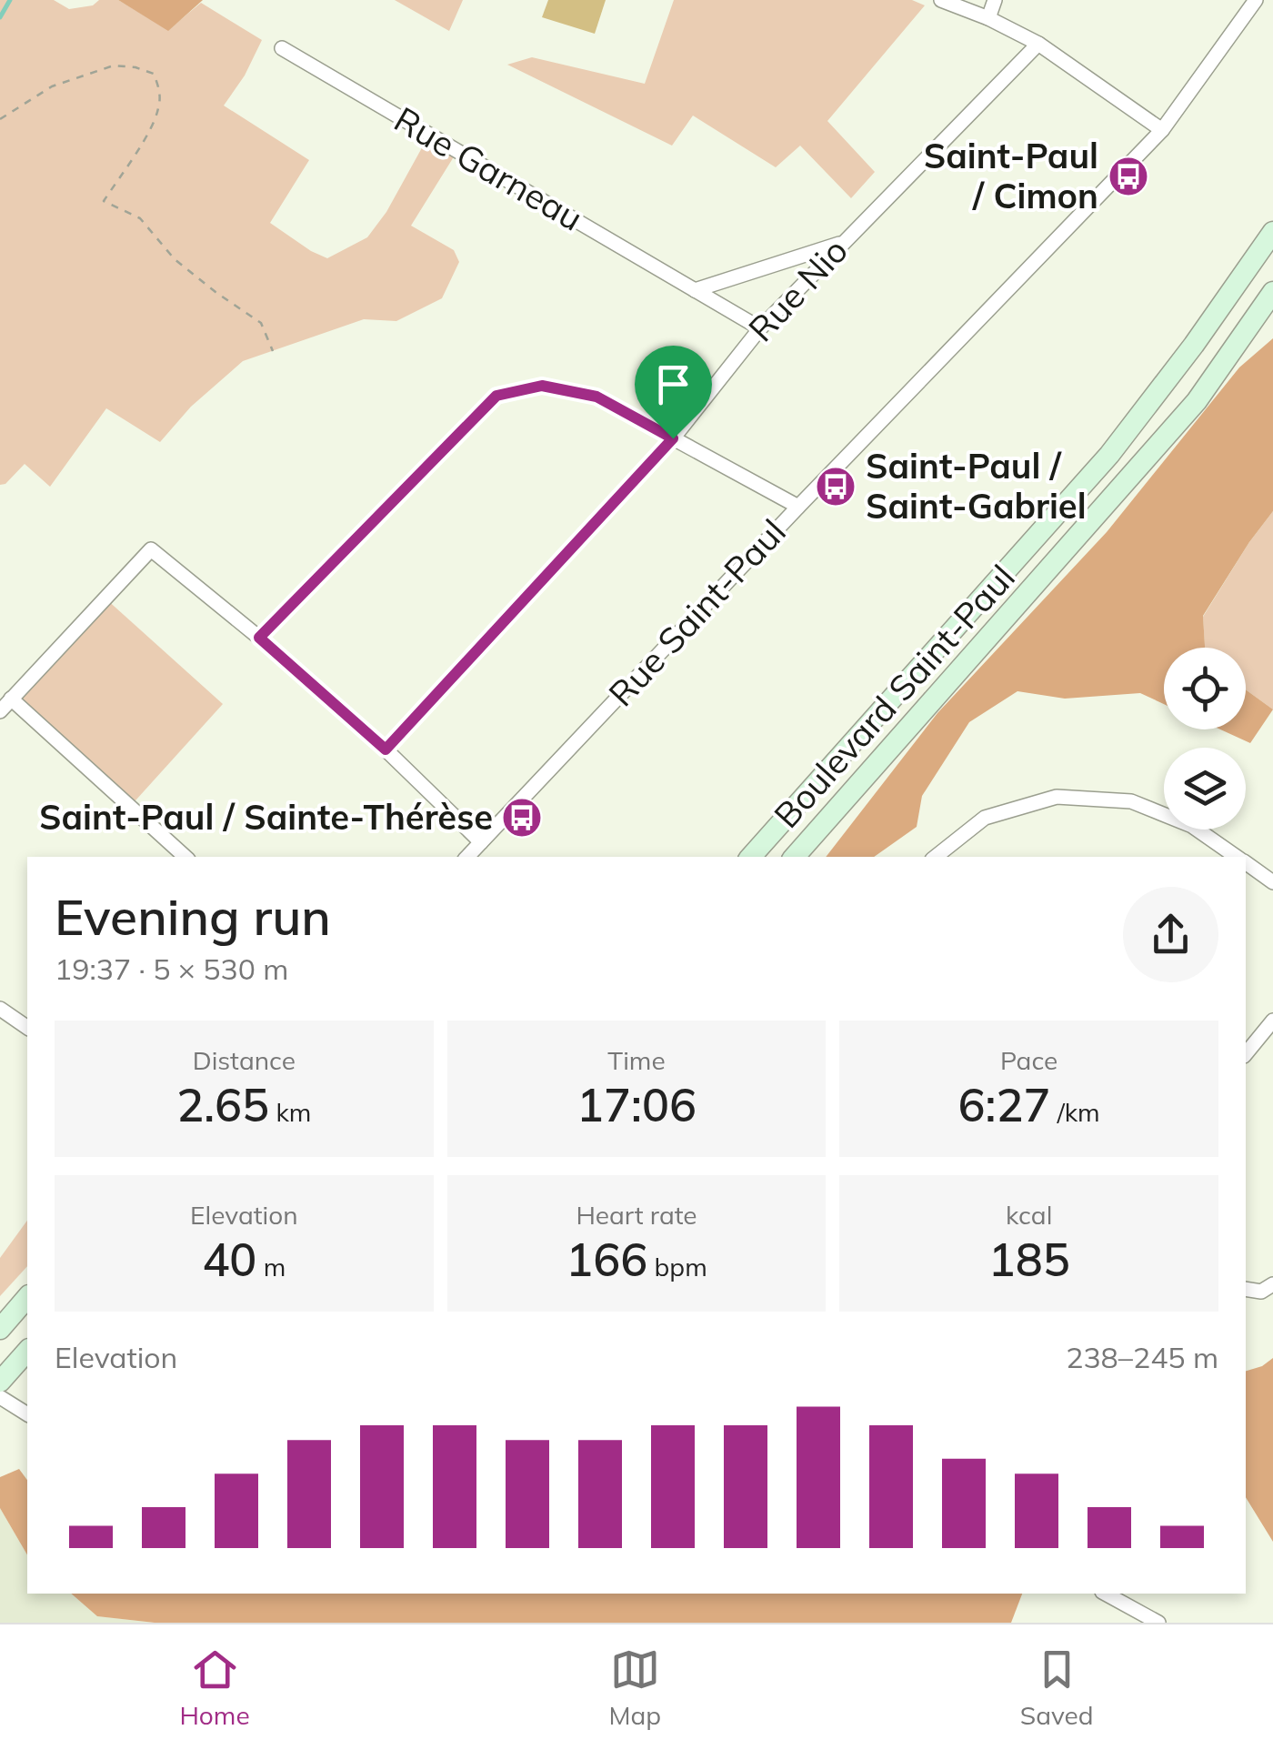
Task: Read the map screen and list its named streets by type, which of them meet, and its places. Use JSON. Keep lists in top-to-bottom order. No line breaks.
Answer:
{"streets":{"main road":["Boulevard Saint-Paul"],"street":["Rue Garneau","Rue Nio","Rue Saint-Paul"]},"crossings":[["Rue Garneau","Rue Nio"]],"places":{"bus stop":["Saint-Paul / Cimon","Saint-Paul / Saint-Gabriel","Saint-Paul / Sainte-Thérèse"]},"page":{"heading":["Evening run","19:37 · 5 × 530 m"],"stats":[["Distance","2.65 km"],["Time","17:06"],["Pace","6:27 /km"],["Elevation","40 m"],["Heart rate","166 bpm"],["kcal","185"]],"chart":["Elevation","238–245 m"],"tabs":["Home","Map","Saved"]}}
